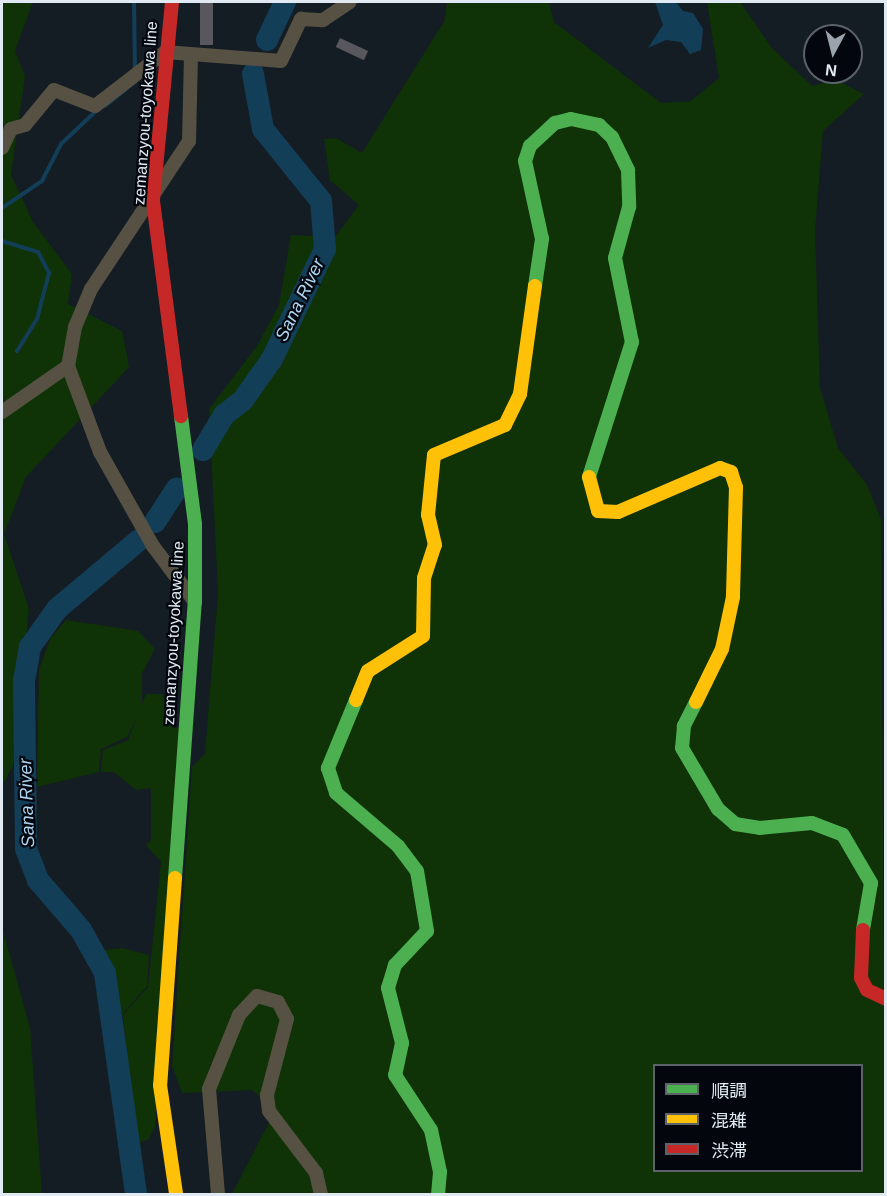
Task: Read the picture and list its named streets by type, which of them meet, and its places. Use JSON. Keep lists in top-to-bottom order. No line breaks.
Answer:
{"streets":{"street":["zemanzyou-toyokawa line"]},"water":["Sana River"],"legend":["順調","混雑","渋滞"],"north":"bottom"}
